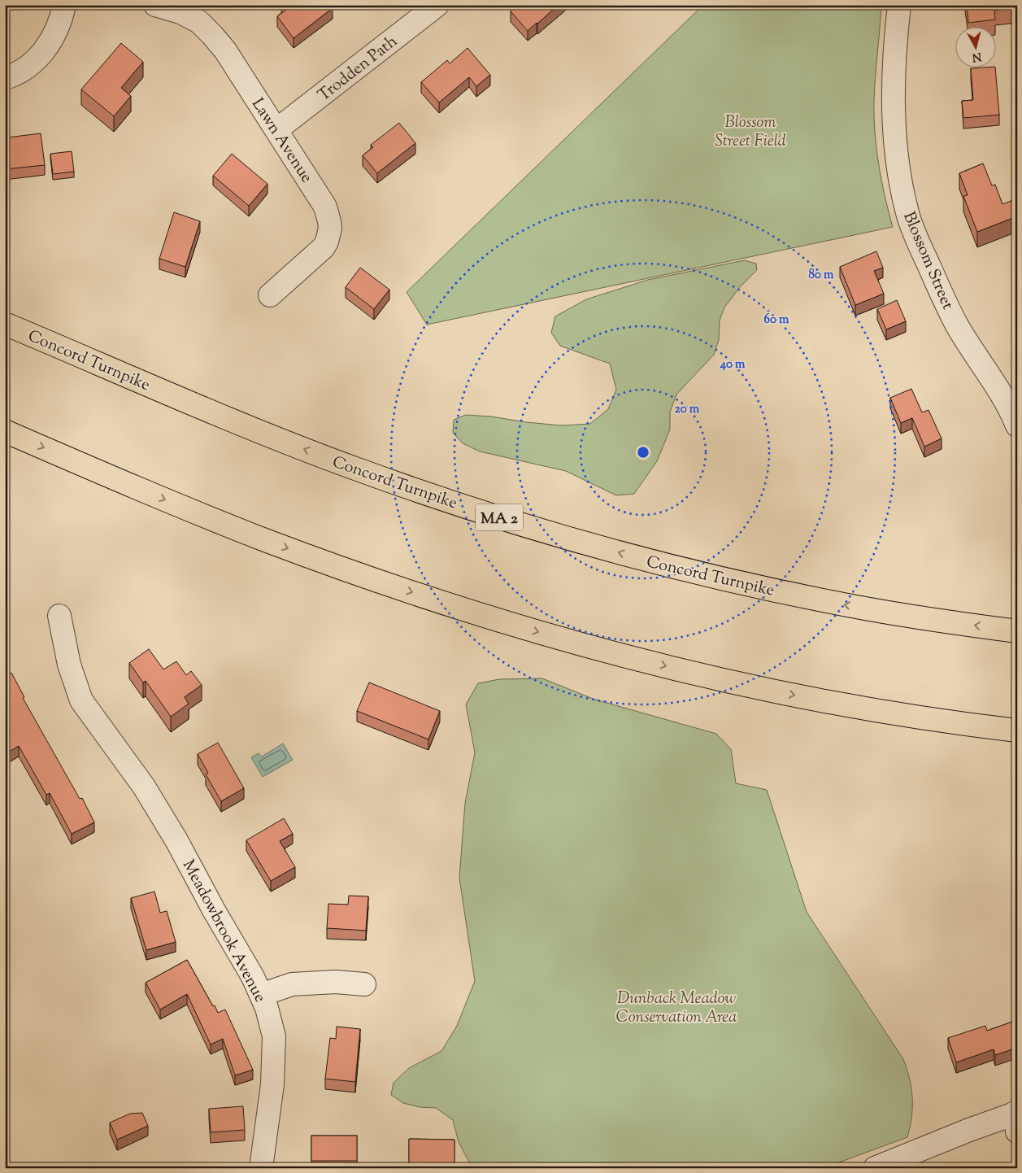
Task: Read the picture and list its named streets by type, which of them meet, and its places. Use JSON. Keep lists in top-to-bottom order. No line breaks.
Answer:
{"streets":{"highway":["Concord Turnpike","MA 2"],"street":["Trodden Path","Lawn Avenue","Blossom Street","Meadowbrook Avenue"]},"crossings":[["Trodden Path","Lawn Avenue"]],"parks":["Blossom Street Field","Dunback Meadow Conservation Area"],"north":"bottom","rings":["80 m","60 m","40 m","20 m"]}
